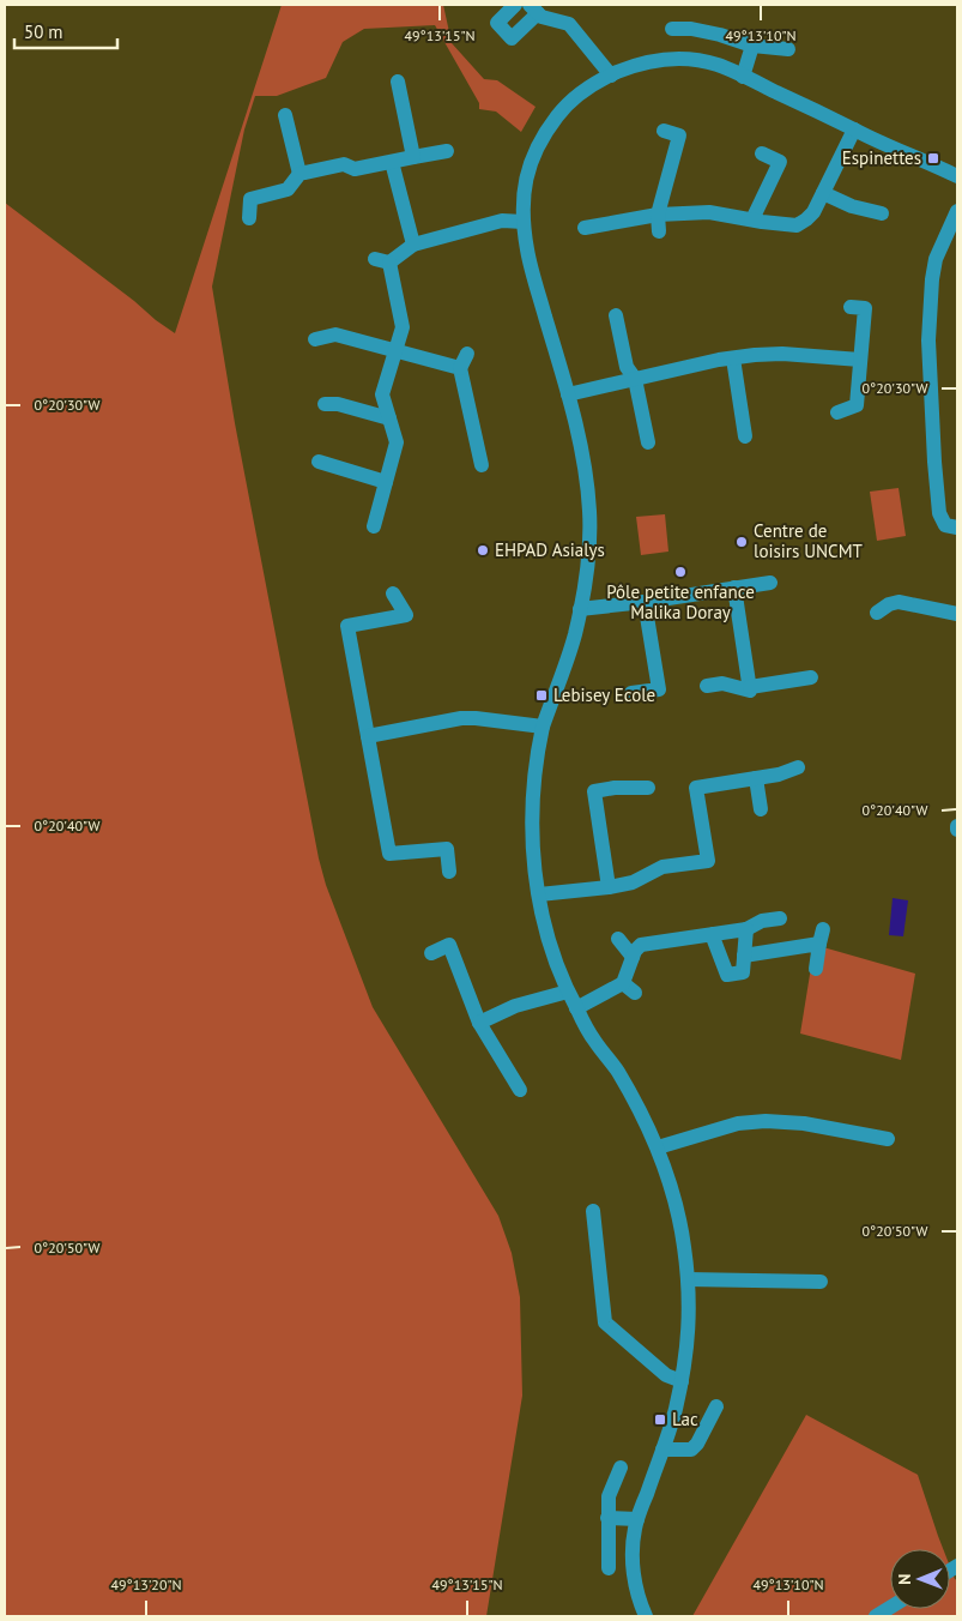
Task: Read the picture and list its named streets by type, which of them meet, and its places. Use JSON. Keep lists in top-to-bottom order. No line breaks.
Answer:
{"places":{"transit":["Espinettes","Lebisey Ecole","Lac"],"other":["Centre de loisirs UNCMT","EHPAD Asialys","Pôle petite enfance Malika Doray"]},"scale_bar":"50 m","north":"left","coordinates":["49°13'15\"N","49°13'10\"N","0°20'30\"W","0°20'40\"W","0°20'50\"W","49°13'20\"N"]}
